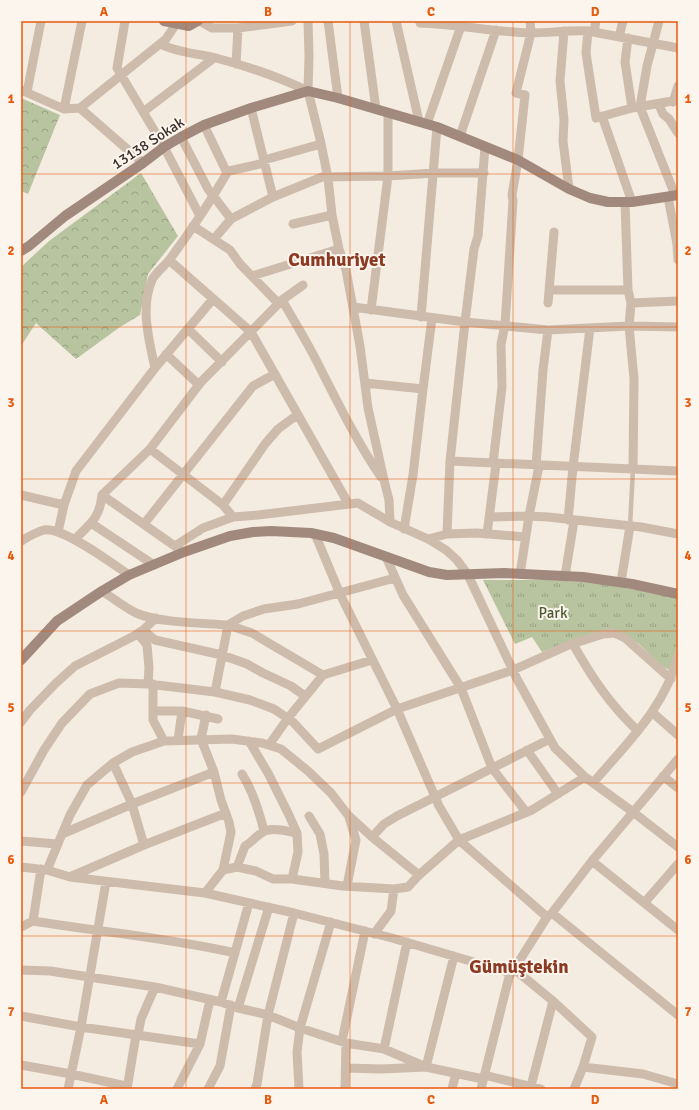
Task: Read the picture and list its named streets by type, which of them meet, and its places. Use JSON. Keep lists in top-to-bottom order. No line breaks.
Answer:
{"streets":{"street":["13138 Sokak"]},"districts":["Cumhuriyet","Gümüştekin"],"parks":["Park"],"grid":{"columns":["A","B","C","D"],"rows":["1","2","3","4","5","6","7"]}}
